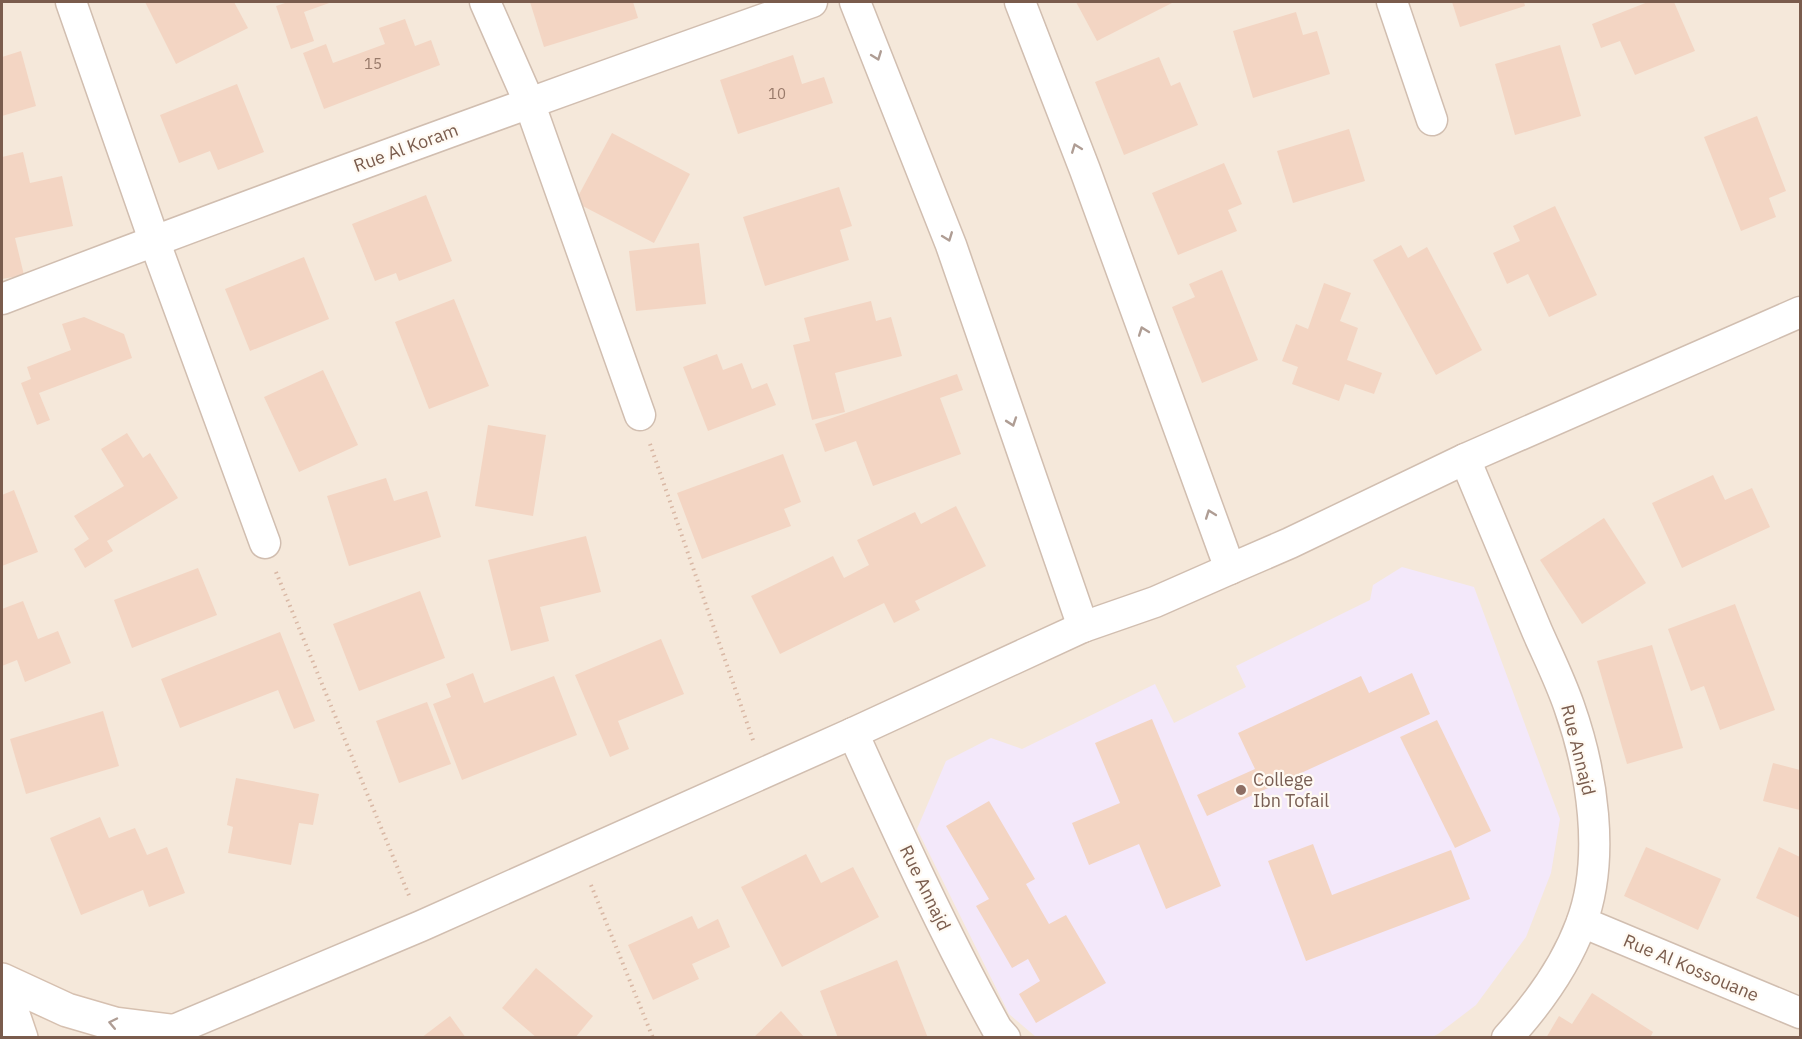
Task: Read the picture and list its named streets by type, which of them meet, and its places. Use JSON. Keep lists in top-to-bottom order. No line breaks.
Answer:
{"streets":{"street":["Rue Al Koram","Rue Annajd","Rue Al Kossouane"]},"crossings":[["Rue Annajd","Rue Al Kossouane"]],"places":["College Ibn Tofail"],"house_numbers":["15","10"]}
